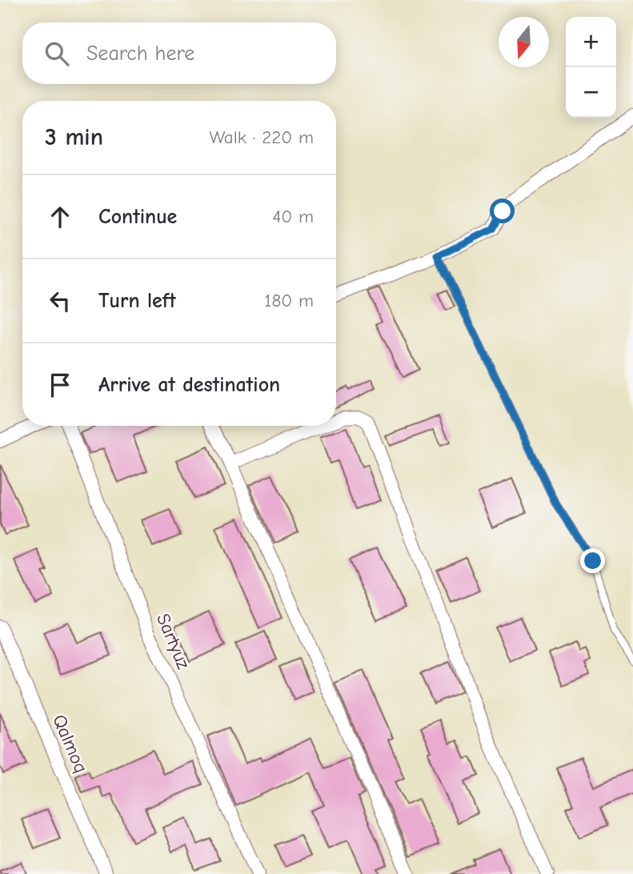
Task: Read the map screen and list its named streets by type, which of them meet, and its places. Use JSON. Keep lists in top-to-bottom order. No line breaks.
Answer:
{"streets":{"street":["Sartyuz","Qalmoq"]},"north":"bottom","page":{"map_buttons":["+","−"],"search":"Search here","heading":["3 min","Walk · 220 m"],"list":[["Continue","40 m"],["Turn left","180 m"],"Arrive at destination"]}}
